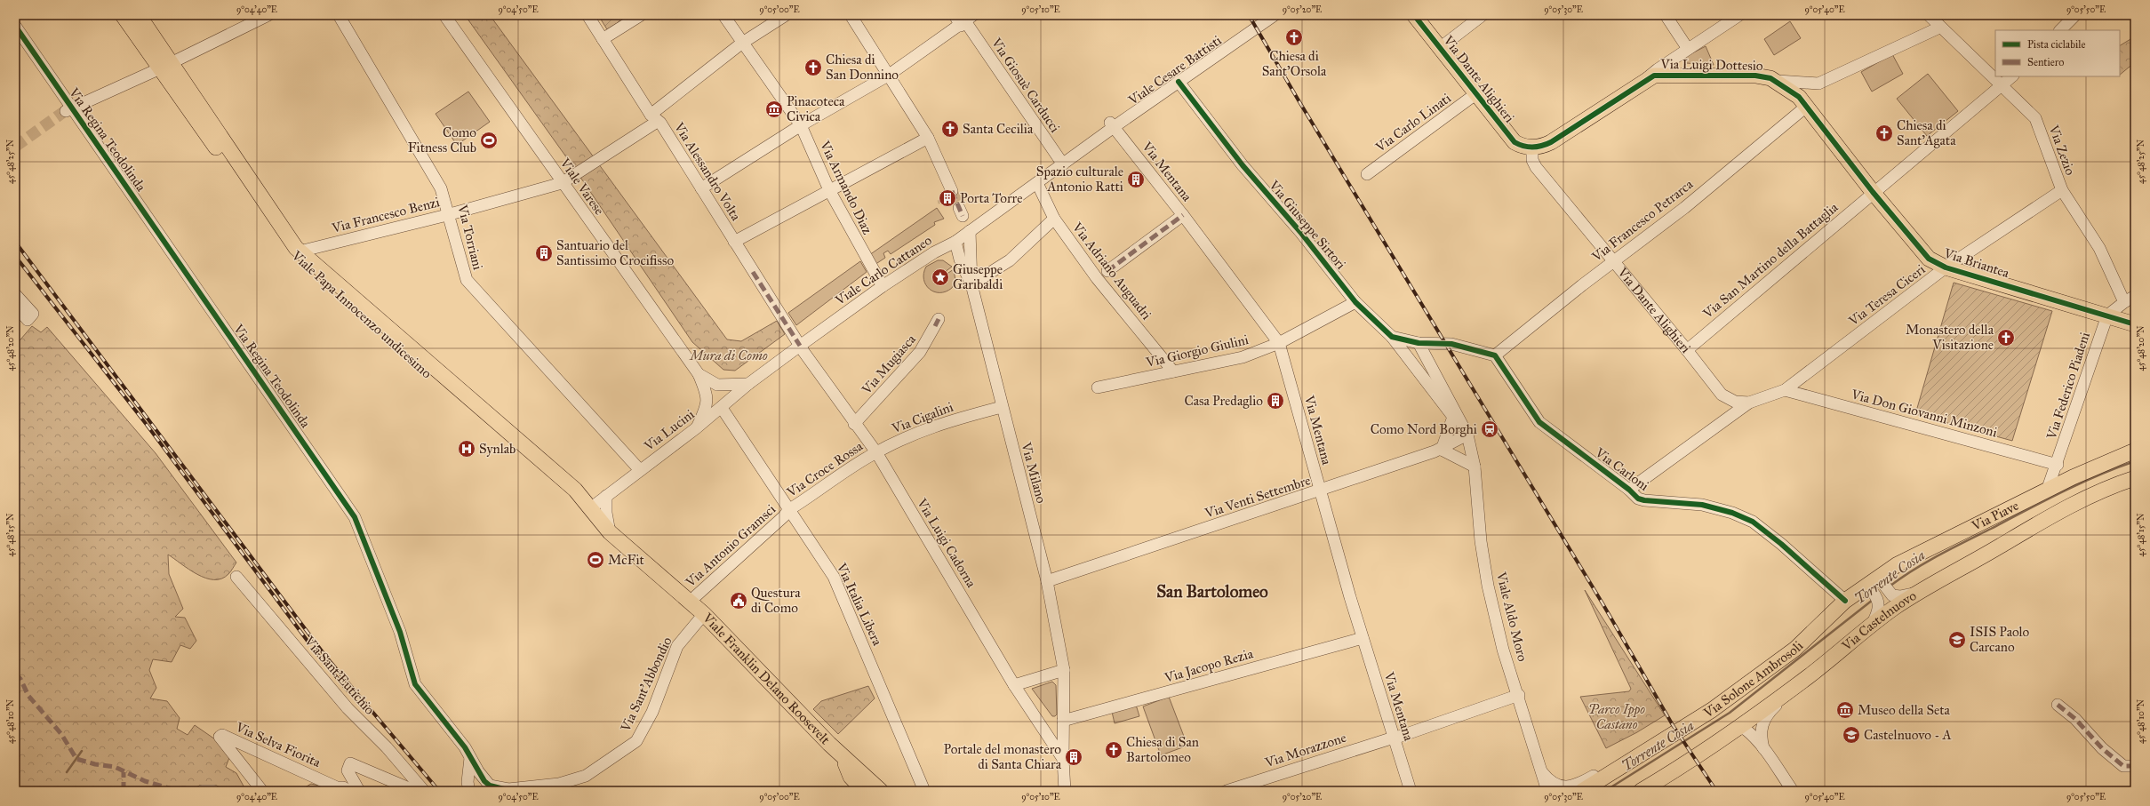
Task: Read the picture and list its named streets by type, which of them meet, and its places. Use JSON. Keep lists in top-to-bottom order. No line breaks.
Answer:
{"streets":{"main road":["Via Luigi Dottesio","Via Dante Alighieri","Via Briantea","Viale Papa Innocenzo undicesimo","Via Piave","Via Castelnuovo","Via Solone Ambrosoli","Viale Franklin Delano Roosevelt"],"street":["Viale Cesare Battisti","Via Giosuè Carducci","Via Carlo Linati","Via Regina Teodolinda","Via Zezio","Via Alessandro Volta","Via Mentana","Viale Varese","Via Armando Diaz","Via Francesco Benzi","Via Francesco Petrarca","Via Giuseppe Sirtori","Via Torriani","Via San Martino della Battaglia","Viale Carlo Cattaneo","Via Adriano Auguadri","Via Teresa Ciceri","Via Giorgio Giulini","Via Mugiasca","Via Federico Piadeni","Via Don Giovanni Minzoni","Via Cigalini","Via Lucini","Via Croce Rossa","Via Carloni","Via Milano","Via Venti Settembre","Via Luigi Cadorna","Via Antonio Gramsci","Via Italia Libera","Viale Aldo Moro","Via Jacopo Rezia","Via Sant'Eutichio","Via Sant'Abbondio","Via Selva Fiorita","Via Morazzone"]},"crossings":[["Via Luigi Dottesio","Via Dante Alighieri"],["Via Luigi Dottesio","Via Francesco Petrarca"],["Via Luigi Dottesio","Via Briantea"],["Viale Cesare Battisti","Via Giosuè Carducci"],["Viale Cesare Battisti","Via Mentana"],["Viale Cesare Battisti","Via Giuseppe Sirtori"],["Viale Cesare Battisti","Viale Carlo Cattaneo"],["Via Dante Alighieri","Via Carlo Linati"],["Via Dante Alighieri","Via Francesco Petrarca"],["Via Dante Alighieri","Via San Martino della Battaglia"],["Via Dante Alighieri","Via Teresa Ciceri"],["Via Dante Alighieri","Via Don Giovanni Minzoni"],["Via Giosuè Carducci","Viale Carlo Cattaneo"],["Via Regina Teodolinda","Via Sant'Abbondio"],["Via Zezio","Via Francesco Petrarca"],["Via Zezio","Via San Martino della Battaglia"],["Via Zezio","Via Teresa Ciceri"],["Via Alessandro Volta","Via Francesco Benzi"],["Via Alessandro Volta","Viale Carlo Cattaneo"],["Via Alessandro Volta","Via Luigi Cadorna"],["Via Mentana","Via Giorgio Giulini"],["Via Mentana","Via Venti Settembre"],["Via Mentana","Via Jacopo Rezia"],["Via Mentana","Via Morazzone"],["Viale Varese","Via Francesco Benzi"],["Viale Varese","Viale Carlo Cattaneo"],["Viale Varese","Via Lucini"],["Via Armando Diaz","Via Francesco Benzi"],["Via Armando Diaz","Viale Carlo Cattaneo"],["Via Francesco Benzi","Via Torriani"],["Via Francesco Benzi","Viale Papa Innocenzo undicesimo"],["Via Francesco Petrarca","Via Briantea"],["Via Francesco Petrarca","Via Carloni"],["Via Giuseppe Sirtori","Via Giorgio Giulini"],["Via Giuseppe Sirtori","Via Venti Settembre"],["Via Torriani","Via Lucini"],["Via San Martino della Battaglia","Via Briantea"],["Via Briantea","Via Teresa Ciceri"],["Via Briantea","Via Federico Piadeni"],["Viale Carlo Cattaneo","Via Adriano Auguadri"],["Viale Carlo Cattaneo","Via Lucini"],["Viale Carlo Cattaneo","Via Milano"],["Viale Carlo Cattaneo","Via Luigi Cadorna"],["Via Adriano Auguadri","Via Giorgio Giulini"],["Via Teresa Ciceri","Via Don Giovanni Minzoni"],["Viale Papa Innocenzo undicesimo","Via Lucini"],["Viale Papa Innocenzo undicesimo","Via Antonio Gramsci"],["Viale Papa Innocenzo undicesimo","Viale Franklin Delano Roosevelt"],["Via Mugiasca","Via Luigi Cadorna"],["Via Federico Piadeni","Via Don Giovanni Minzoni"],["Via Federico Piadeni","Via Piave"],["Via Cigalini","Via Croce Rossa"],["Via Cigalini","Via Milano"],["Via Cigalini","Via Luigi Cadorna"],["Via Lucini","Via Italia Libera"],["Via Croce Rossa","Via Luigi Cadorna"],["Via Croce Rossa","Via Antonio Gramsci"],["Via Croce Rossa","Via Italia Libera"],["Via Carloni","Via Solone Ambrosoli"],["Via Milano","Via Venti Settembre"],["Via Milano","Via Luigi Cadorna"],["Via Milano","Via Jacopo Rezia"],["Via Venti Settembre","Viale Aldo Moro"],["Via Piave","Via Solone Ambrosoli"],["Via Antonio Gramsci","Via Italia Libera"],["Via Antonio Gramsci","Viale Franklin Delano Roosevelt"],["Viale Aldo Moro","Via Solone Ambrosoli"],["Viale Aldo Moro","Via Morazzone"],["Viale Franklin Delano Roosevelt","Via Sant'Abbondio"]],"districts":["San Bartolomeo"],"water":["Torrente Cosia"],"parks":["Mura di Como","Parco Ippo Castano"],"places":{"church":["Chiesa di Sant'Orsola","Chiesa di San Donnino","Santa Cecilia","Chiesa di Sant'Agata","Monastero della Visitazione","Chiesa di San Bartolomeo"],"museum":["Pinacoteca Civica","Museo della Seta"],"sports":["Como Fitness Club","McFit"],"building":["Spazio culturale Antonio Ratti","Porta Torre","Santuario del Santissimo Crocifisso","Casa Predaglio","Portale del monastero di Santa Chiara"],"place":["Giuseppe Garibaldi"],"station":["Como Nord Borghi"],"hospital":["Synlab"],"public building":["Questura di Como"],"school or university":["ISIS Paolo Carcano","Castelnuovo - A"]},"legend":["Pista ciclabile","Sentiero"],"coordinates":["9°04'40\"E","9°04'50\"E","9°05'00\"E","9°05'10\"E","9°05'20\"E","9°05'30\"E","9°05'40\"E","9°05'50\"E","45°48'25\"N","45°48'20\"N","45°48'15\"N","45°48'10\"N"]}
